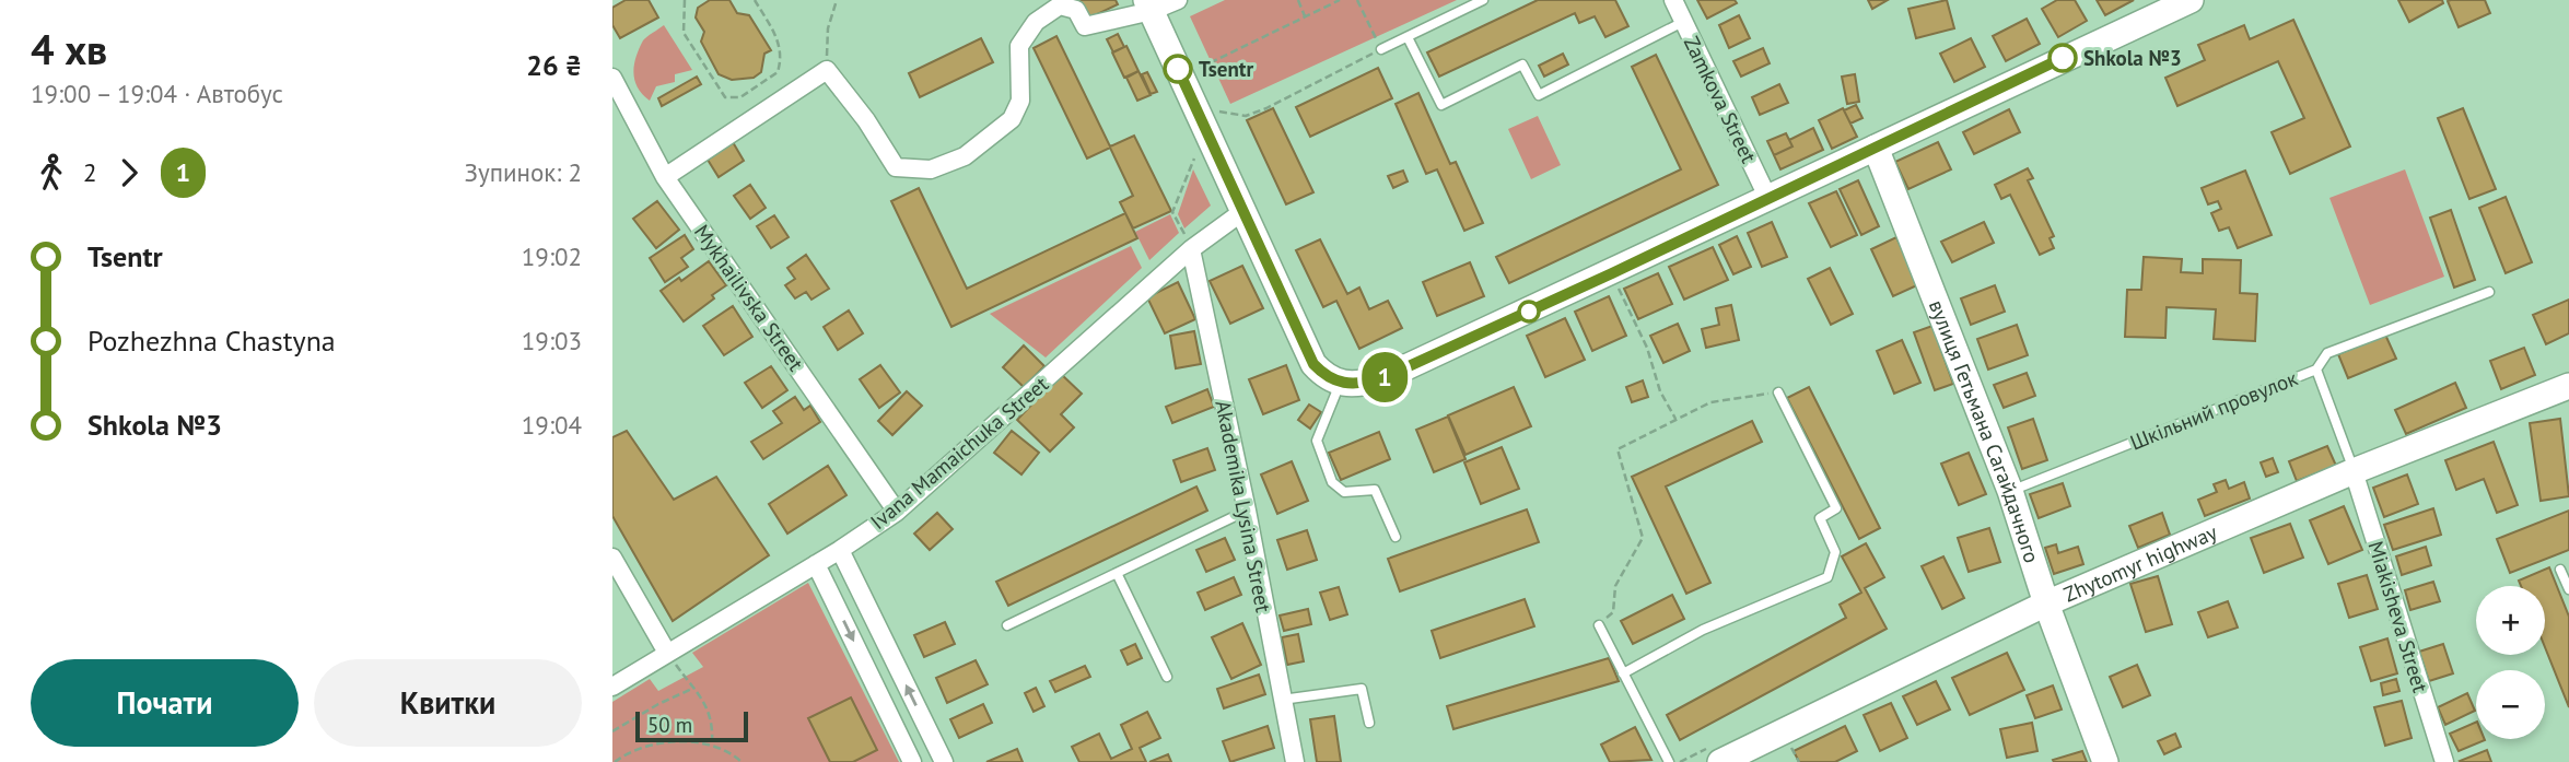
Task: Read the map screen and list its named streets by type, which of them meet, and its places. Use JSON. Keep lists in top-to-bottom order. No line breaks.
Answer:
{"streets":{"street":["Zamkova Street","Mykhailivska Street","вулиця Гетьмана Сагайдачного","Ivana Mamaichuka Street","Akademika Lysina Street","Zhytomyr highway","Miakisheva Street"],"lane":["Шкільний провулок"]},"crossings":[["Mykhailivska Street","Ivana Mamaichuka Street"],["Шкільний провулок","вулиця Гетьмана Сагайдачного"],["Шкільний провулок","Zhytomyr highway"],["Шкільний провулок","Miakisheva Street"],["вулиця Гетьмана Сагайдачного","Zhytomyr highway"],["Ivana Mamaichuka Street","Akademika Lysina Street"],["Zhytomyr highway","Miakisheva Street"]],"places":["Shkola №3","Tsentr"],"lines":["bus line 1"],"scale_bar":"50 m","page":{"heading":["4 хв","19:00 – 19:04 · Автобус","26 ₴"],"on_map":"1","legs":["2","1","Зупинок: 2"],"list":[{"name":"Tsentr","value":"19:02"},{"name":"Pozhezhna Chastyna","value":"19:03"},{"name":"Shkola №3","value":"19:04"}],"map_buttons":["+","−"],"buttons":["Почати","Квитки"],"scale":"50 m"}}
